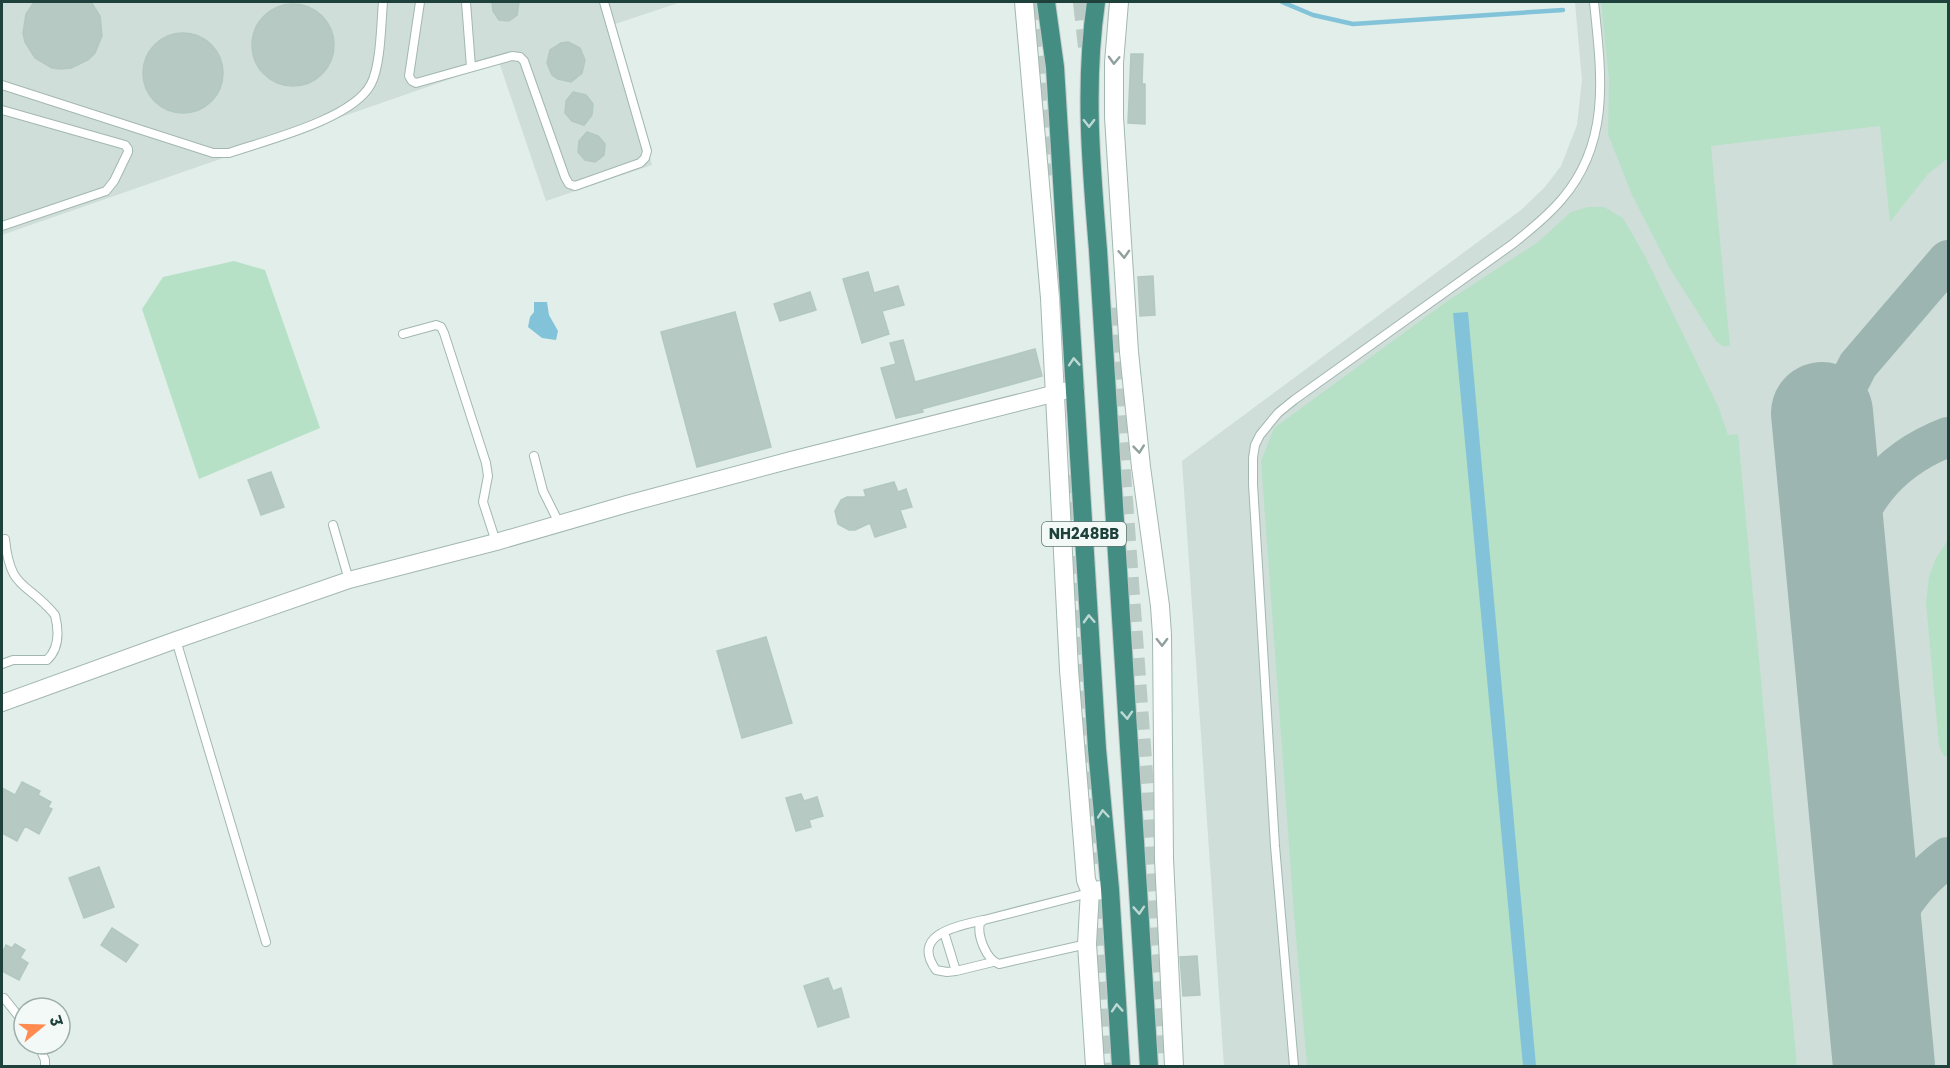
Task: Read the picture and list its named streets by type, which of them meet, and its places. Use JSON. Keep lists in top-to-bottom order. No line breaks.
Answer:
{"streets":{"highway":["NH248BB"]},"north":"right"}
